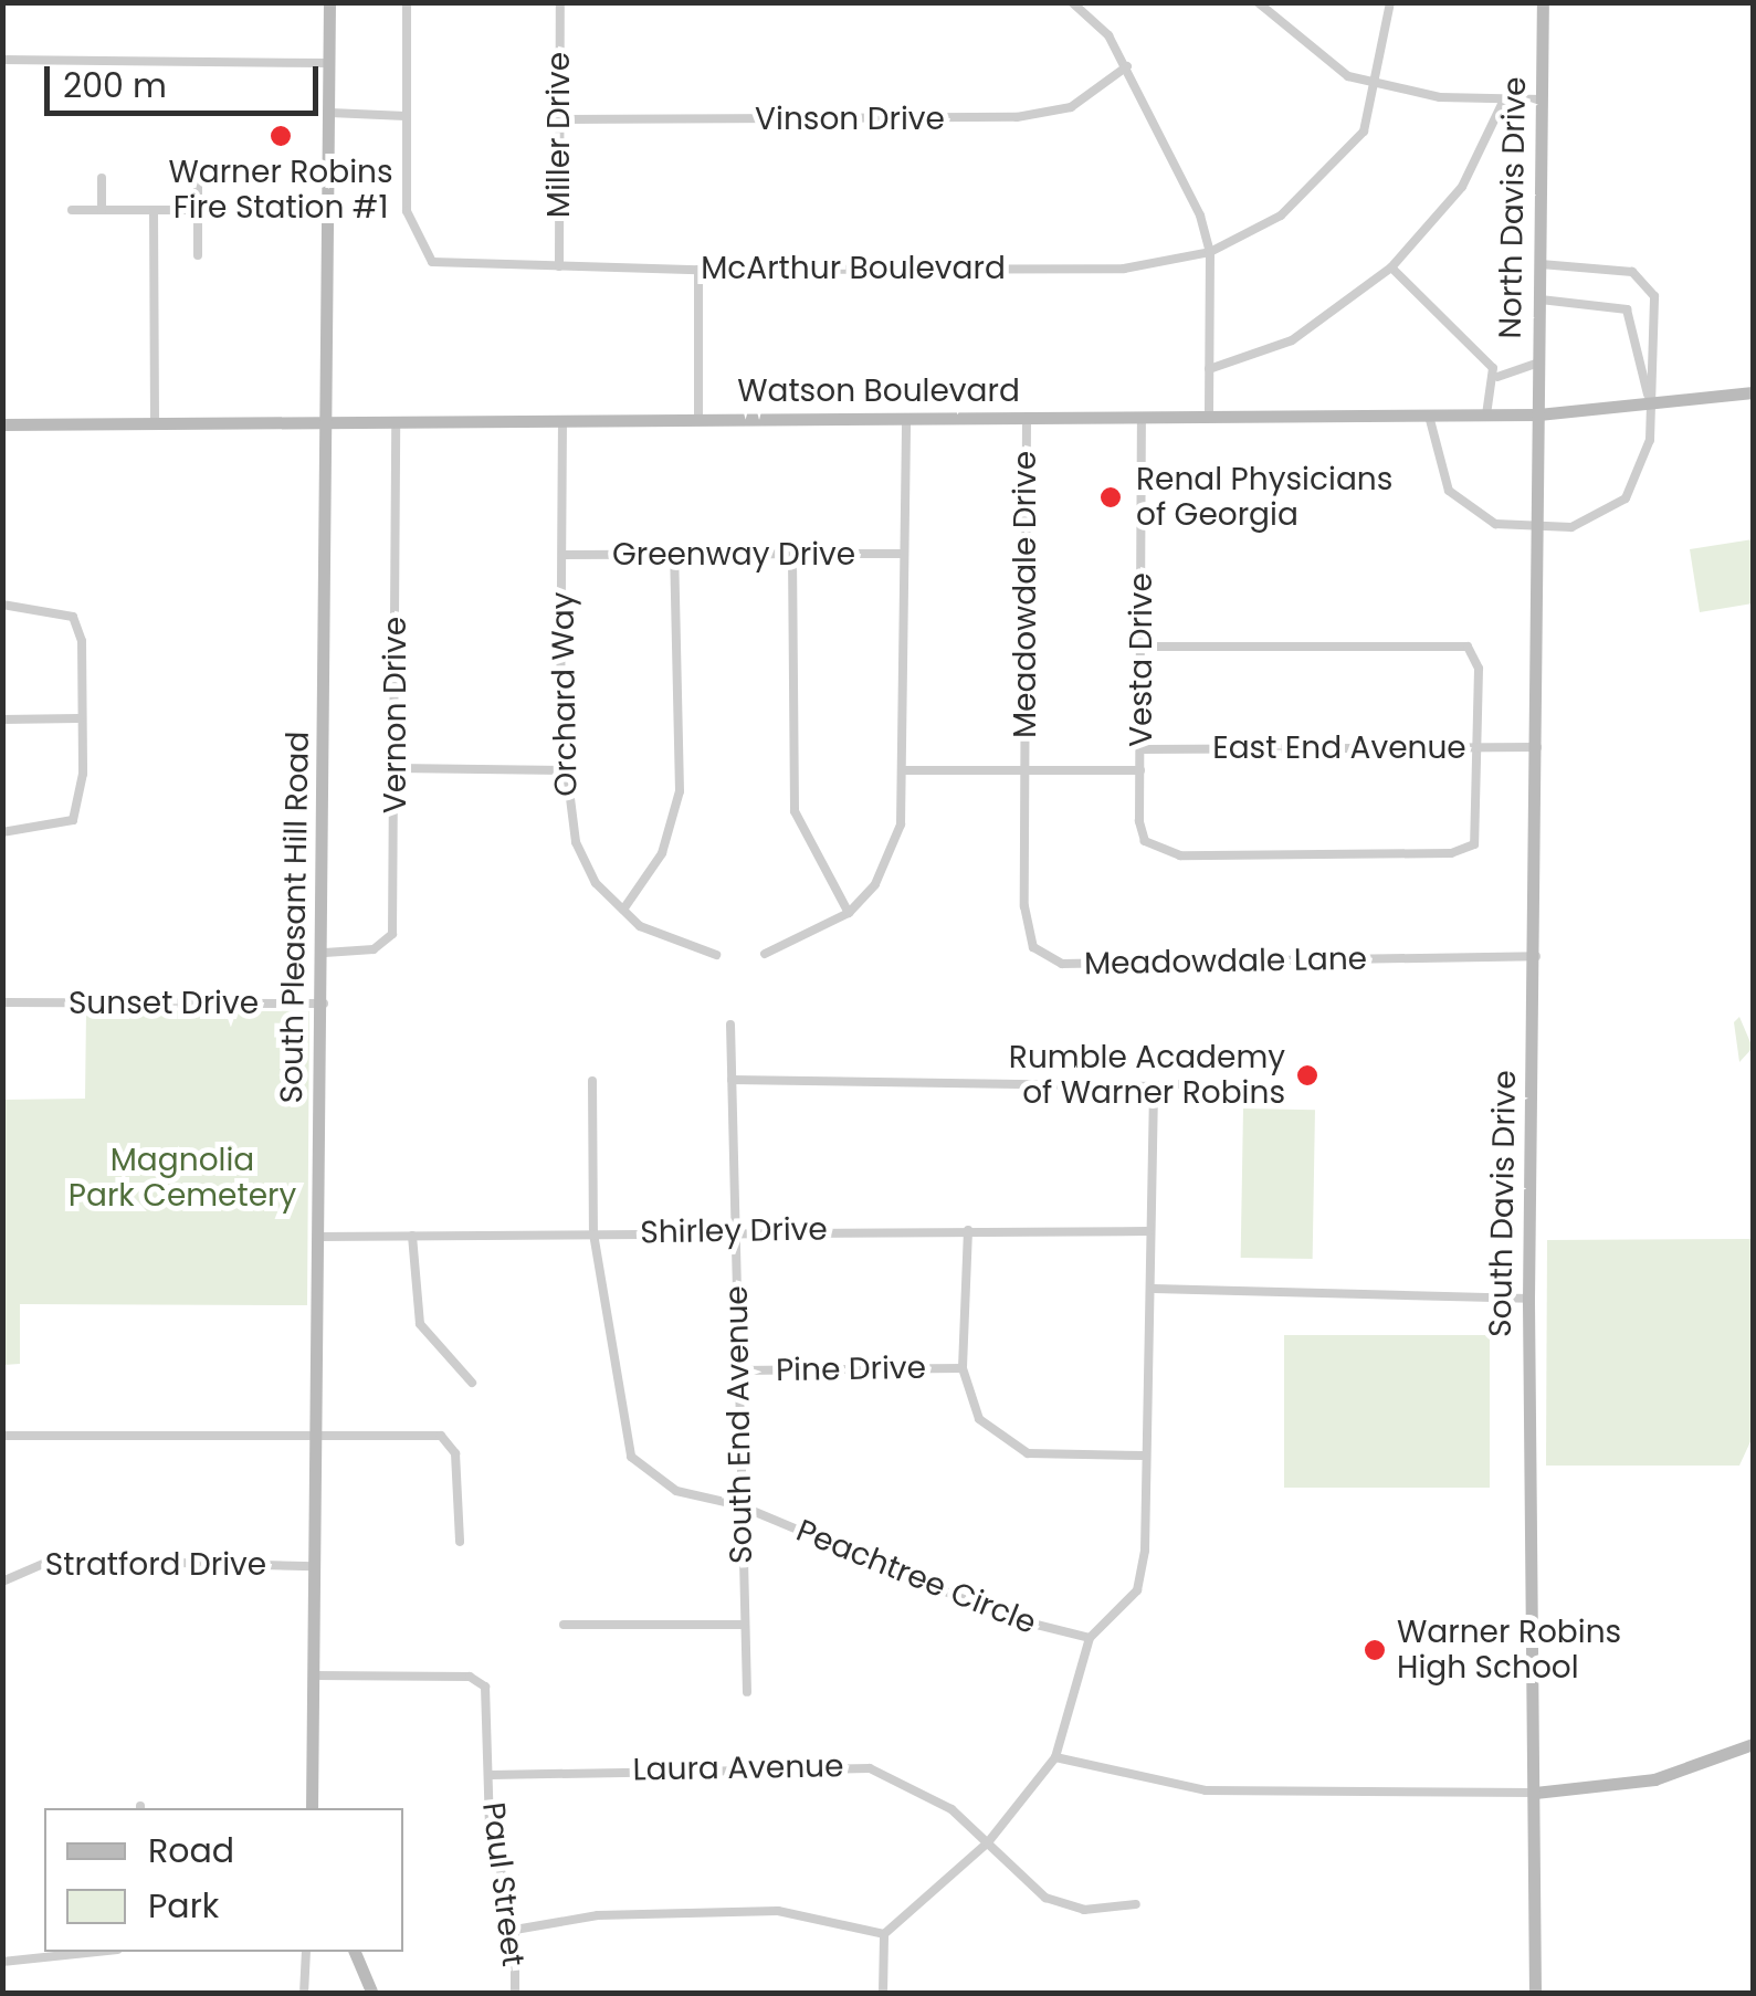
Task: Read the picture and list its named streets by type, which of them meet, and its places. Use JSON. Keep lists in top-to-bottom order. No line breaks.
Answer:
{"streets":{"street":["Vinson Drive","Miller Drive","North Davis Drive","McArthur Boulevard","Watson Boulevard","Greenway Drive","Meadowdale Drive","Vesta Drive","Orchard Way","Vernon Drive","East End Avenue","South Pleasant Hill Road","Meadowdale Lane","Sunset Drive","South Davis Drive","Shirley Drive","Pine Drive","South End Avenue","Stratford Drive","Peachtree Circle","Laura Avenue","Paul Street"]},"crossings":[["Vinson Drive","Miller Drive"],["Miller Drive","McArthur Boulevard"],["North Davis Drive","Watson Boulevard"],["North Davis Drive","South Davis Drive"],["Watson Boulevard","Meadowdale Drive"],["Watson Boulevard","Vesta Drive"],["Watson Boulevard","Orchard Way"],["Watson Boulevard","Vernon Drive"],["Watson Boulevard","South Pleasant Hill Road"],["Watson Boulevard","South Davis Drive"],["Greenway Drive","Orchard Way"],["Meadowdale Drive","Meadowdale Lane"],["Vesta Drive","East End Avenue"],["Vernon Drive","South Pleasant Hill Road"],["East End Avenue","South Davis Drive"],["South Pleasant Hill Road","Sunset Drive"],["South Pleasant Hill Road","Shirley Drive"],["South Pleasant Hill Road","Stratford Drive"],["South Pleasant Hill Road","Paul Street"],["Meadowdale Lane","South Davis Drive"],["Shirley Drive","South End Avenue"],["Shirley Drive","Peachtree Circle"],["Pine Drive","South End Avenue"],["South End Avenue","Peachtree Circle"],["Laura Avenue","Paul Street"]],"parks":["Magnolia Park Cemetery"],"places":["Warner Robins Fire Station #1","Renal Physicians of Georgia","Rumble Academy of Warner Robins","Warner Robins High School"],"legend":["Road","Park"],"scale_bar":"200 m"}
